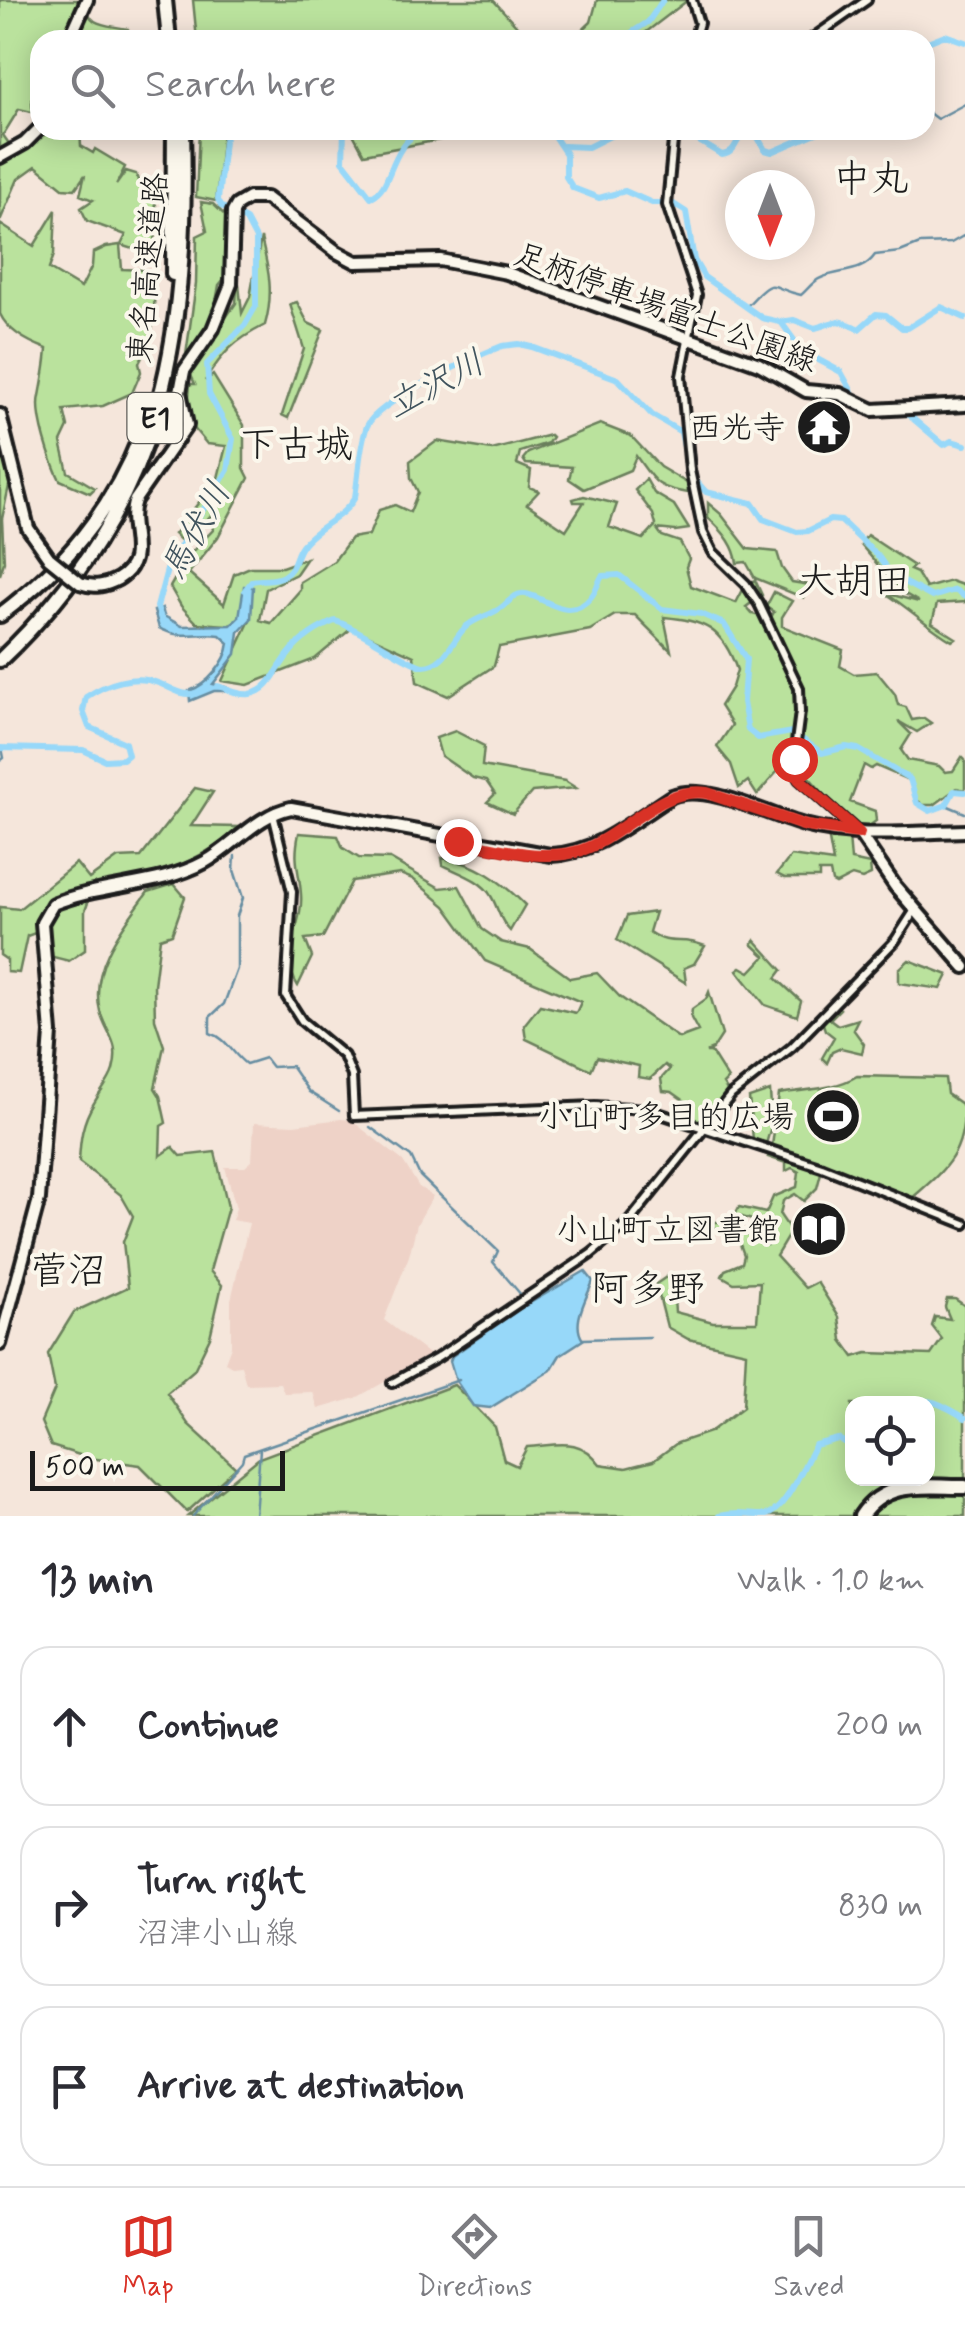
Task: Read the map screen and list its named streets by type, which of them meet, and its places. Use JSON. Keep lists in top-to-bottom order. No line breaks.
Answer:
{"streets":{"highway":["東名高速道路","E1"],"main road":["足柄停車場富士公園線"]},"districts":["中丸","下古城","大胡田","菅沼","阿多野"],"water":["立沢川","馬伏川"],"places":{"temple":["西光寺"],"sports":["小山町多目的広場"],"library":["小山町立図書館"]},"scale_bar":"500 m","north":"bottom","page":{"search":"Search here","scale":"500 m","heading":["13 min","Walk · 1.0 km"],"list":[["Continue","200 m"],["Turn right","沼津小山線","830 m"],"Arrive at destination"],"nav":["Map","Directions","Saved"]}}
